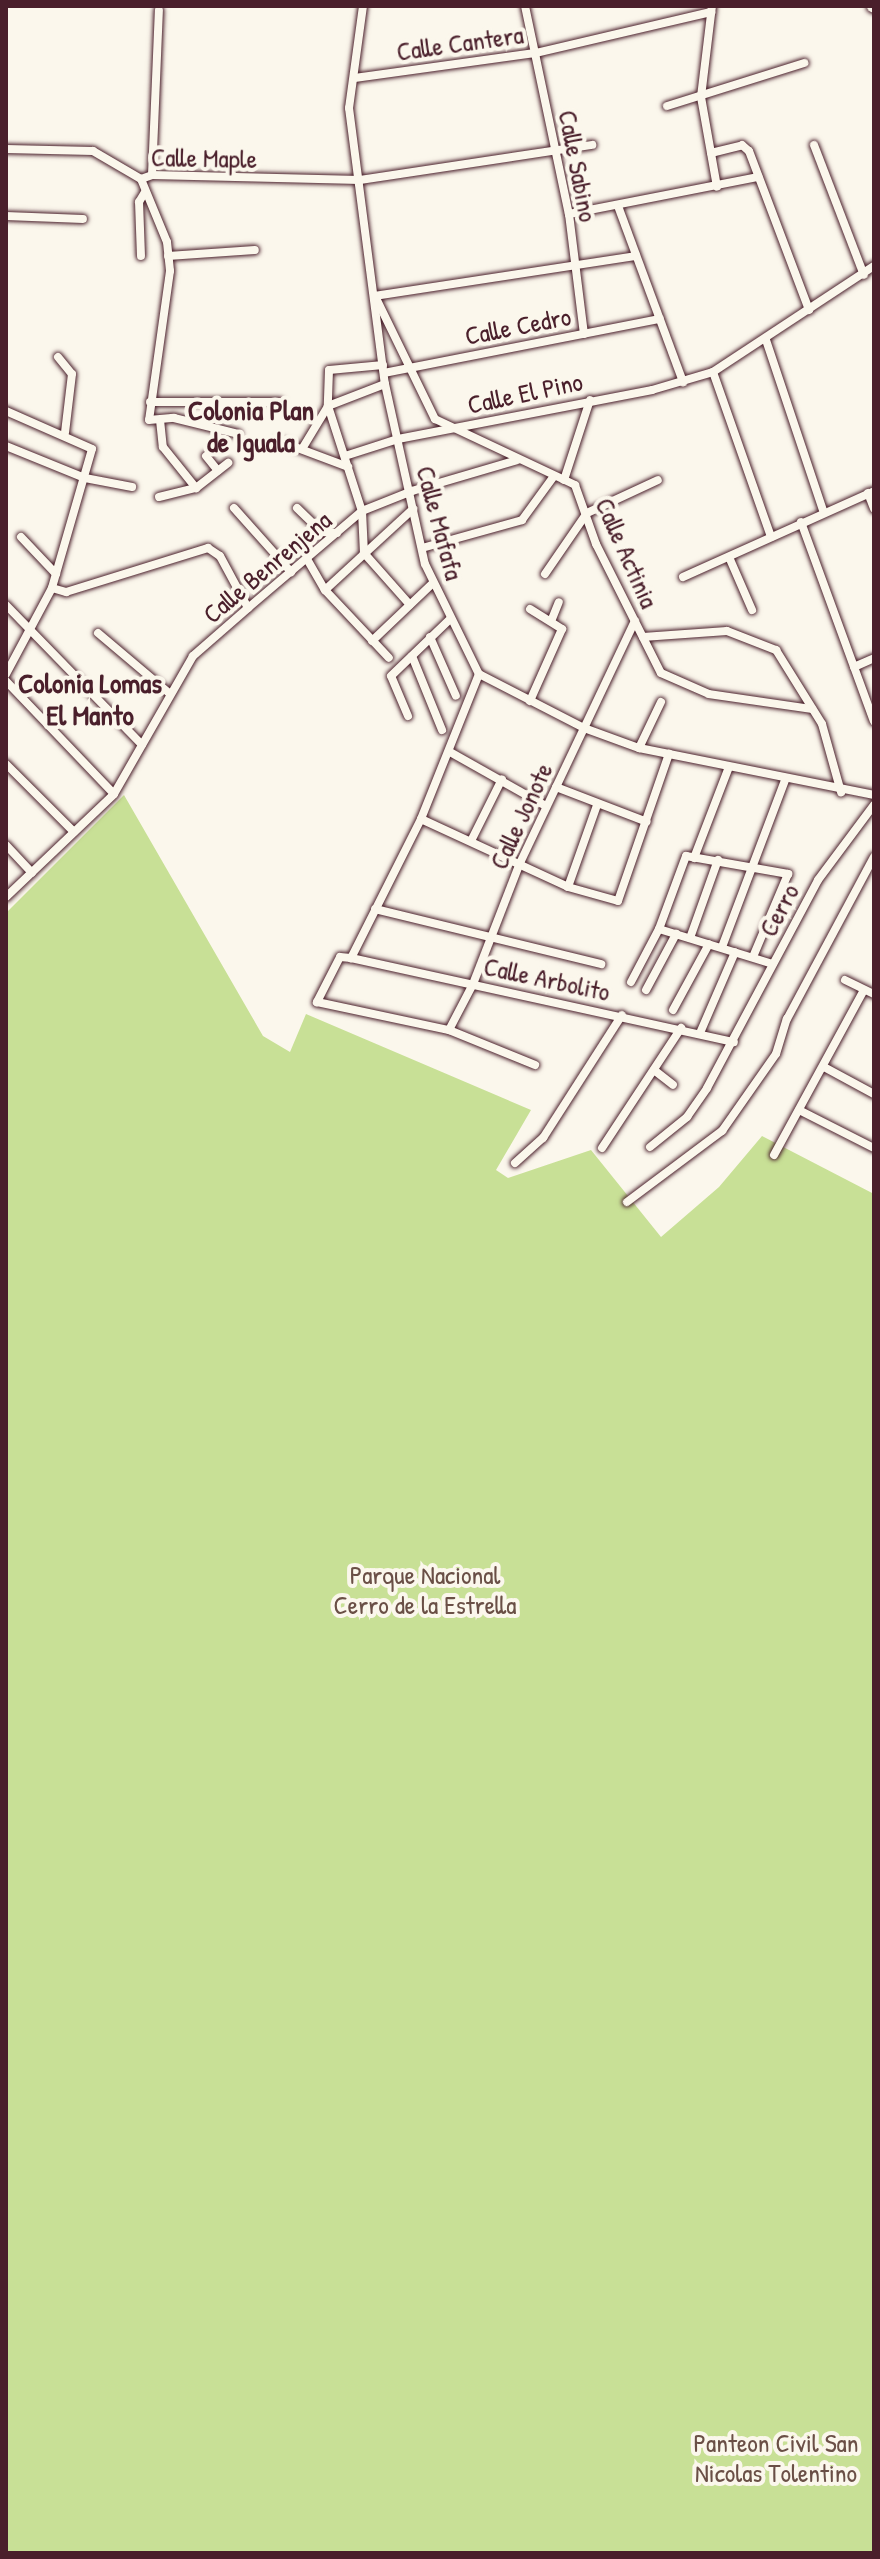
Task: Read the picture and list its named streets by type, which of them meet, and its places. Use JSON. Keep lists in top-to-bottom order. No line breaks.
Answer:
{"streets":{"street":["Calle Cantera","Calle Maple","Calle Sabino","Calle Cedro","Calle El Pino","Calle Mafafa","Calle Actinia","Calle Benrenjena","Calle Jonote","Cerro","Calle Arbolito"]},"crossings":[["Calle Cantera","Calle Sabino"],["Calle Cantera","Calle Mafafa"],["Calle Maple","Calle Sabino"],["Calle Maple","Calle Mafafa"],["Calle Sabino","Calle Cedro"],["Calle Cedro","Calle Mafafa"],["Calle El Pino","Calle Mafafa"],["Calle Mafafa","Calle Benrenjena"],["Calle Actinia","Calle Jonote"],["Calle Jonote","Calle Arbolito"],["Cerro","Calle Arbolito"]],"districts":["Colonia Plan de Iguala","Colonia Lomas El Manto"],"parks":["Parque Nacional Cerro de la Estrella","Panteon Civil San Nicolas Tolentino"]}
